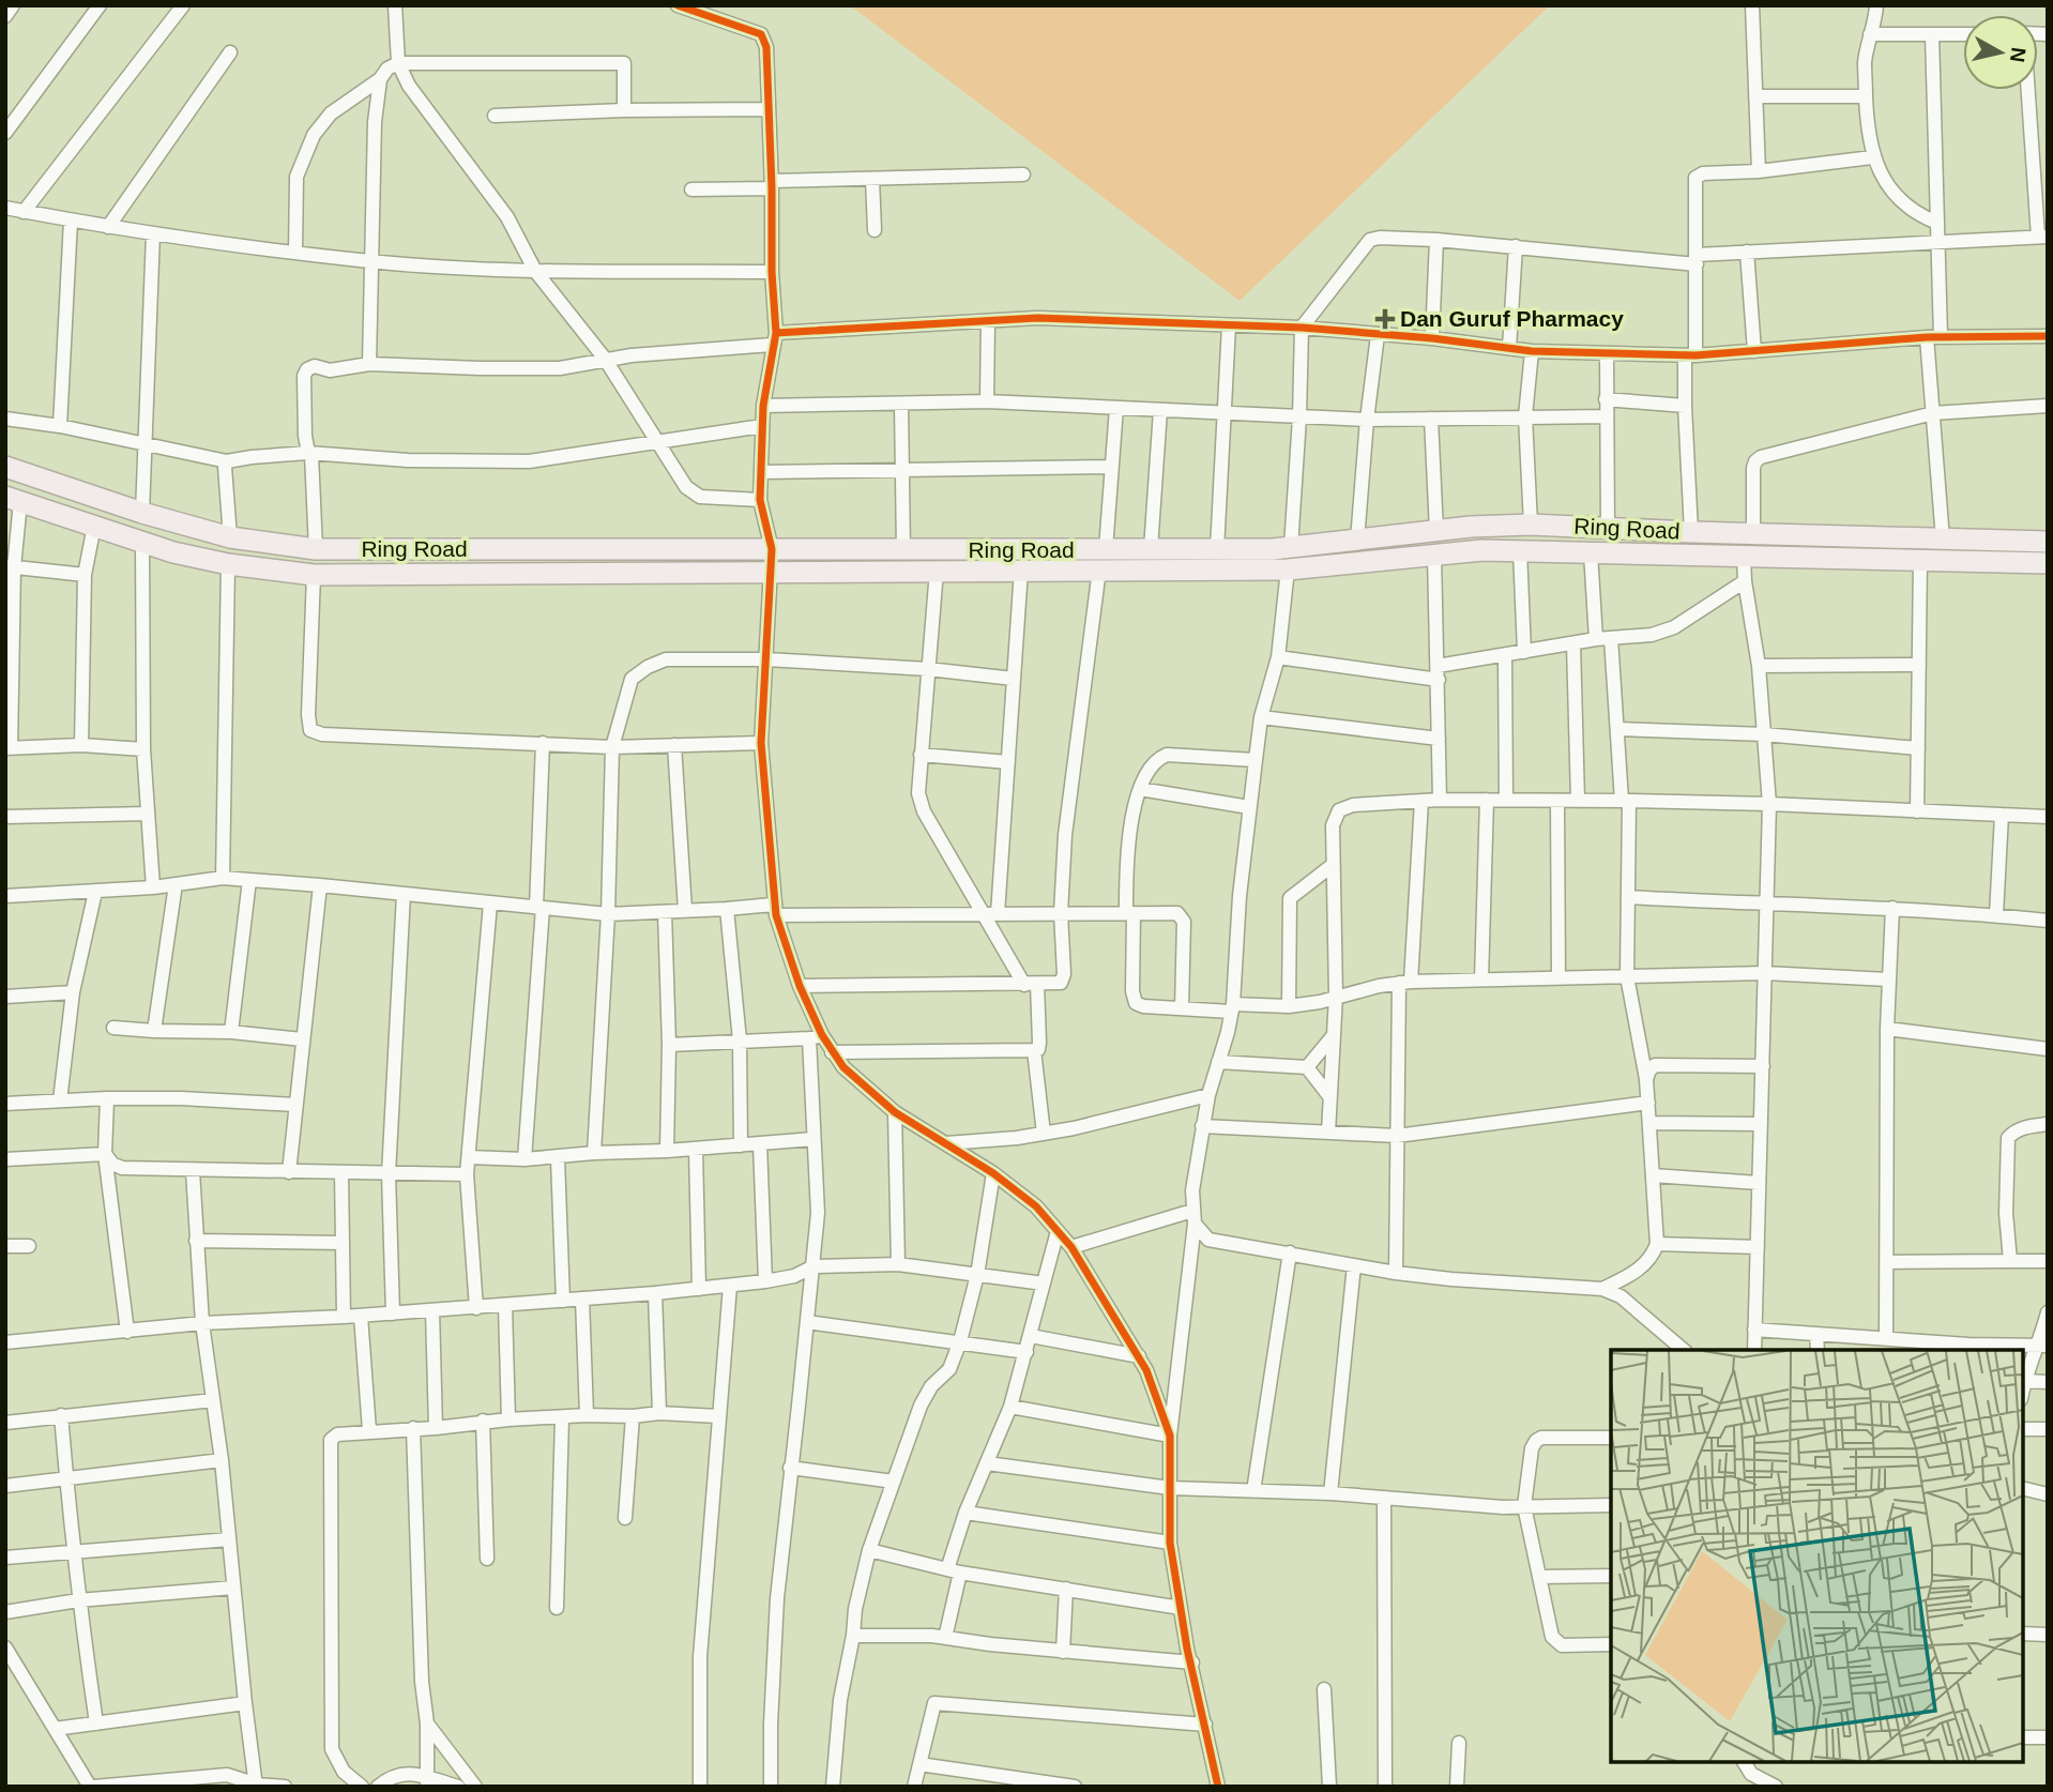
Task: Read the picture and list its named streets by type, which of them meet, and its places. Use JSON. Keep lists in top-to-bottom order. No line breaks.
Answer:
{"streets":{"main road":["Ring Road"]},"places":{"health":["Dan Guruf Pharmacy"]},"north":"right"}
